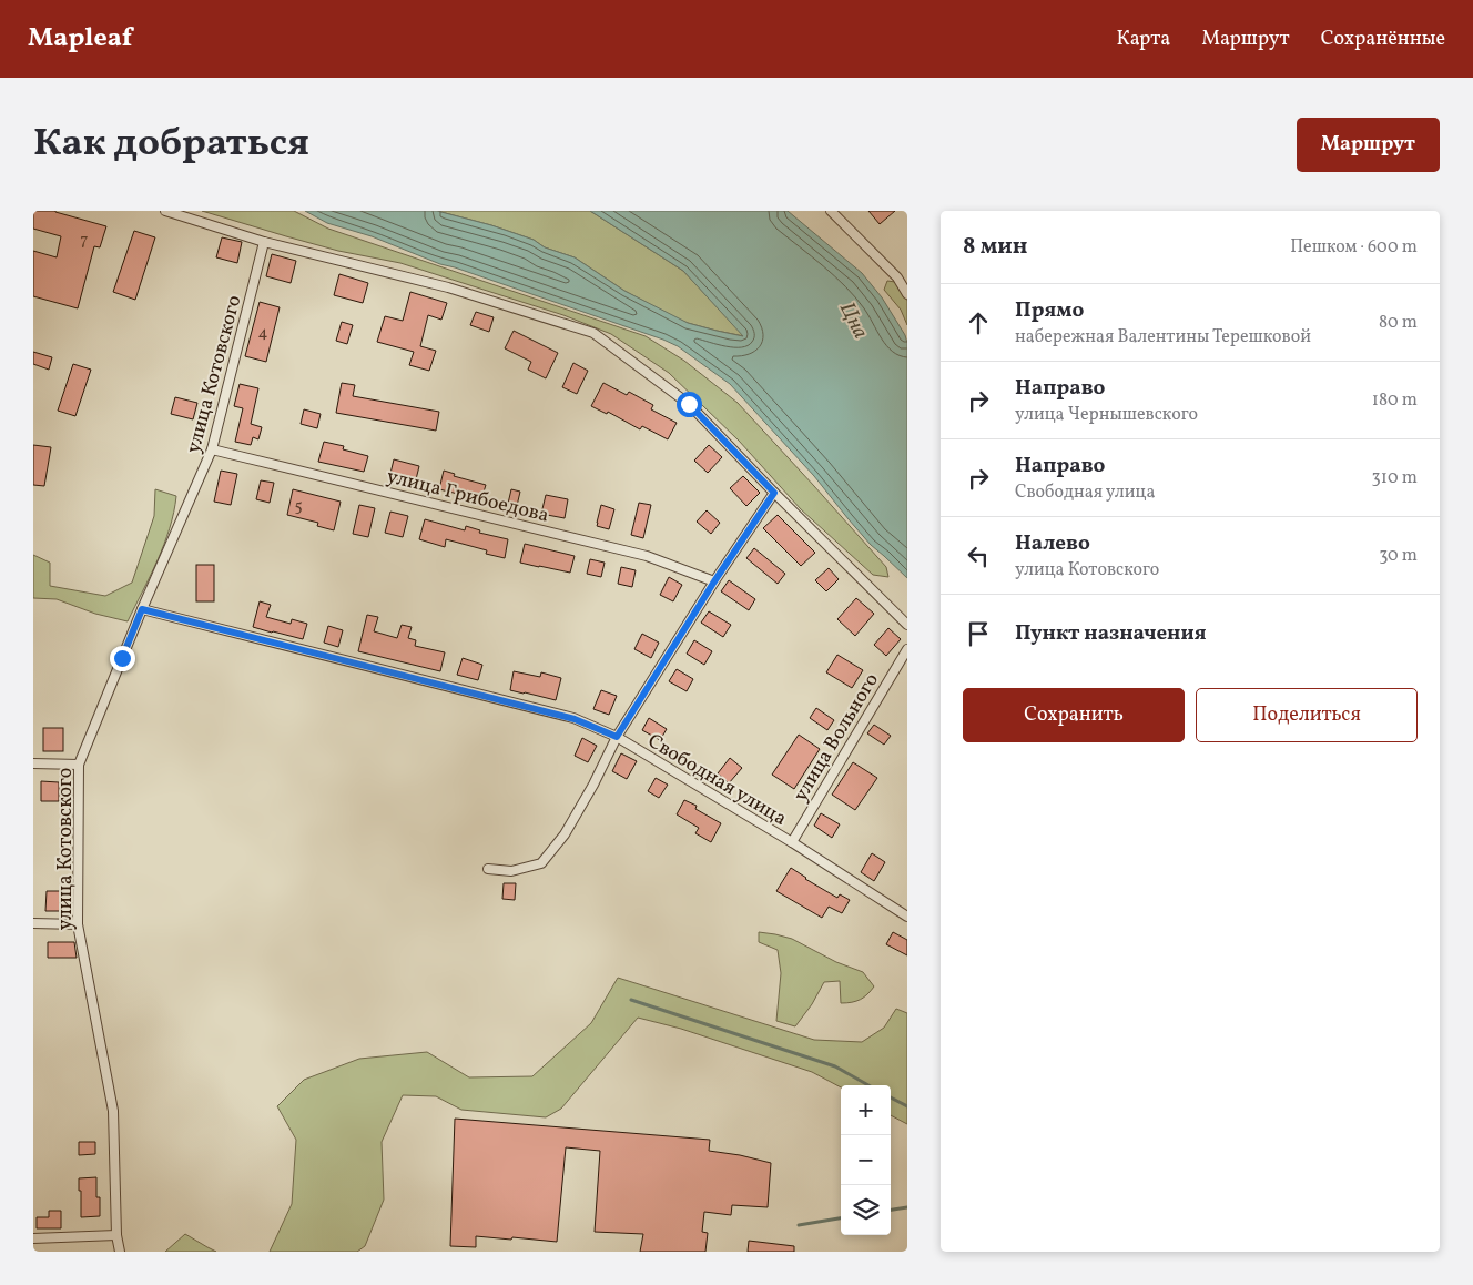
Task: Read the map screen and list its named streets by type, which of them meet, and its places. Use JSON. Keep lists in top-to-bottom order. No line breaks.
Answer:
{"streets":{"street":["улица Котовского","улица Грибоедова","улица Вольного","Свободная улица"]},"crossings":[["улица Котовского","улица Грибоедова"],["улица Котовского","Свободная улица"],["улица Вольного","Свободная улица"]],"water":["Цна"],"house_numbers":["7","4","5"],"page":{"header":"Mapleaf","nav":["Карта","Маршрут","Сохранённые"],"title":"Как добраться","buttons":["Маршрут",["Сохранить","Поделиться"]],"heading":["8 мин","Пешком · 600 m"],"list":[["Прямо","набережная Валентины Терешковой","80 m"],["Направо","улица Чернышевского","180 m"],["Направо","Свободная улица","310 m"],["Налево","улица Котовского","30 m"],"Пункт назначения"],"map_buttons":["+","−"]}}
